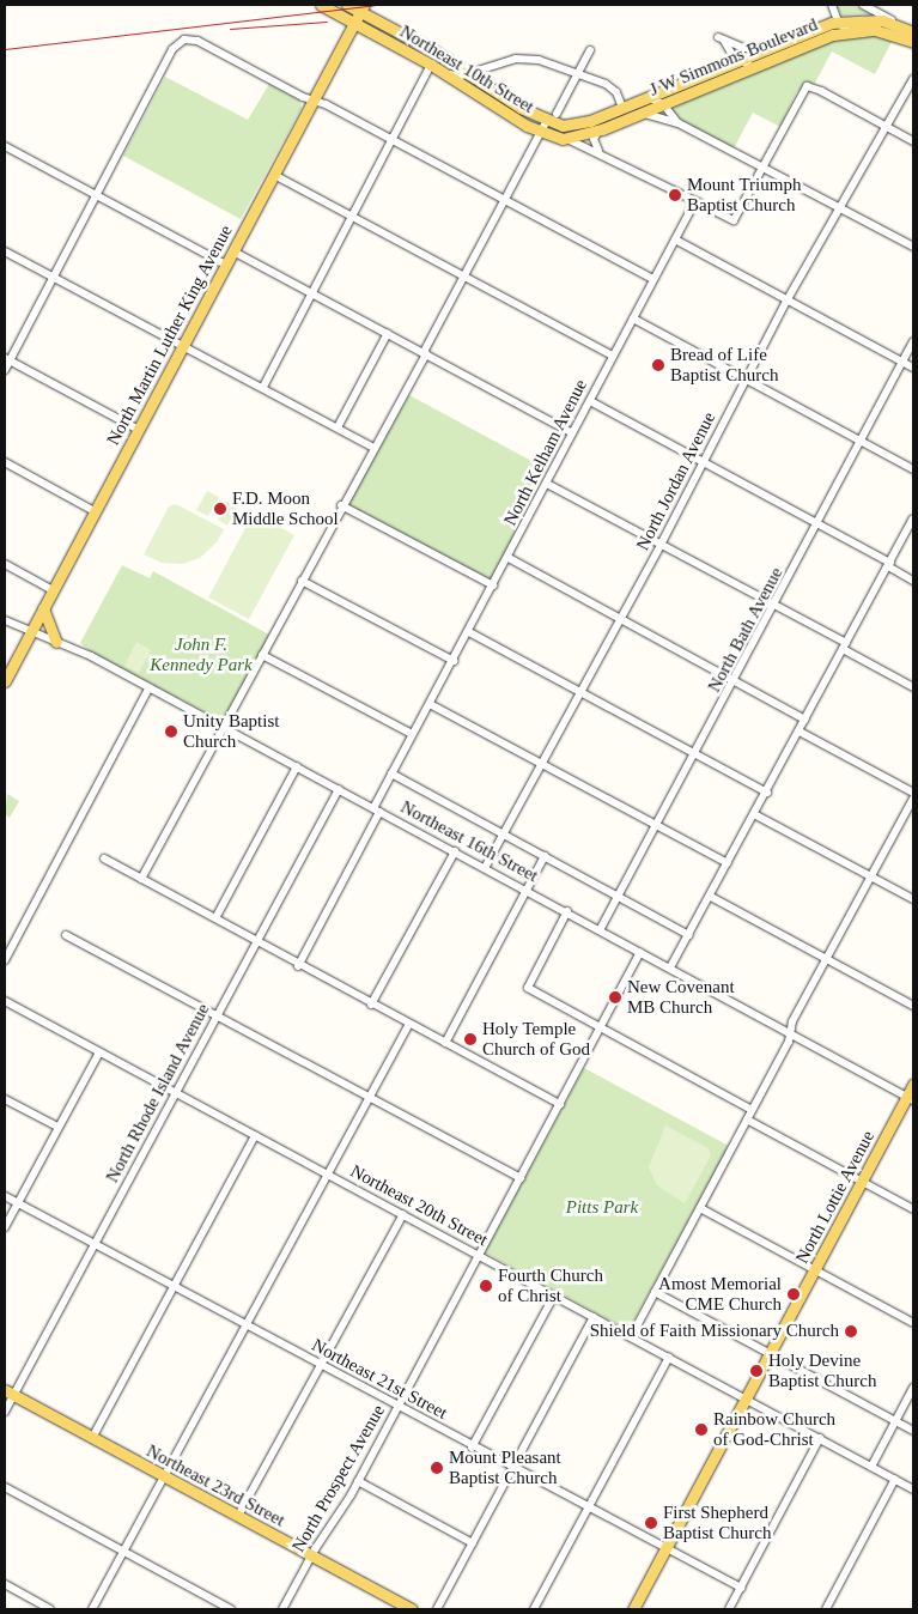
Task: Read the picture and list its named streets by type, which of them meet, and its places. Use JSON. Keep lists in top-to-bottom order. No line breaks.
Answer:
{"streets":{"main road":["J W Simmons Boulevard","Northeast 10th Street","North Martin Luther King Avenue","North Lottie Avenue","Northeast 23rd Street"],"street":["North Kelham Avenue","North Jordan Avenue","North Bath Avenue","Northeast 16th Street","North Rhode Island Avenue","Northeast 20th Street","Northeast 21st Street","North Prospect Avenue"]},"crossings":[["J W Simmons Boulevard","Northeast 10th Street"],["Northeast 10th Street","North Martin Luther King Avenue"],["North Martin Luther King Avenue","Northeast 16th Street"],["North Kelham Avenue","Northeast 16th Street"],["North Jordan Avenue","Northeast 16th Street"],["North Bath Avenue","Northeast 16th Street"],["Northeast 16th Street","North Rhode Island Avenue"],["Northeast 16th Street","North Lottie Avenue"],["Northeast 16th Street","North Prospect Avenue"],["North Rhode Island Avenue","Northeast 20th Street"],["North Rhode Island Avenue","Northeast 21st Street"],["North Rhode Island Avenue","Northeast 23rd Street"],["North Lottie Avenue","Northeast 20th Street"],["North Lottie Avenue","Northeast 21st Street"],["Northeast 20th Street","North Prospect Avenue"],["Northeast 21st Street","North Prospect Avenue"],["North Prospect Avenue","Northeast 23rd Street"]],"parks":["John F. Kennedy Park","Pitts Park"],"places":["Mount Triumph Baptist Church","Bread of Life Baptist Church","F.D. Moon Middle School","Unity Baptist Church","New Covenant MB Church","Holy Temple Church of God","Fourth Church of Christ","Amost Memorial CME Church","Shield of Faith Missionary Church","Holy Devine Baptist Church","Rainbow Church of God-Christ","Mount Pleasant Baptist Church","First Shepherd Baptist Church"]}
